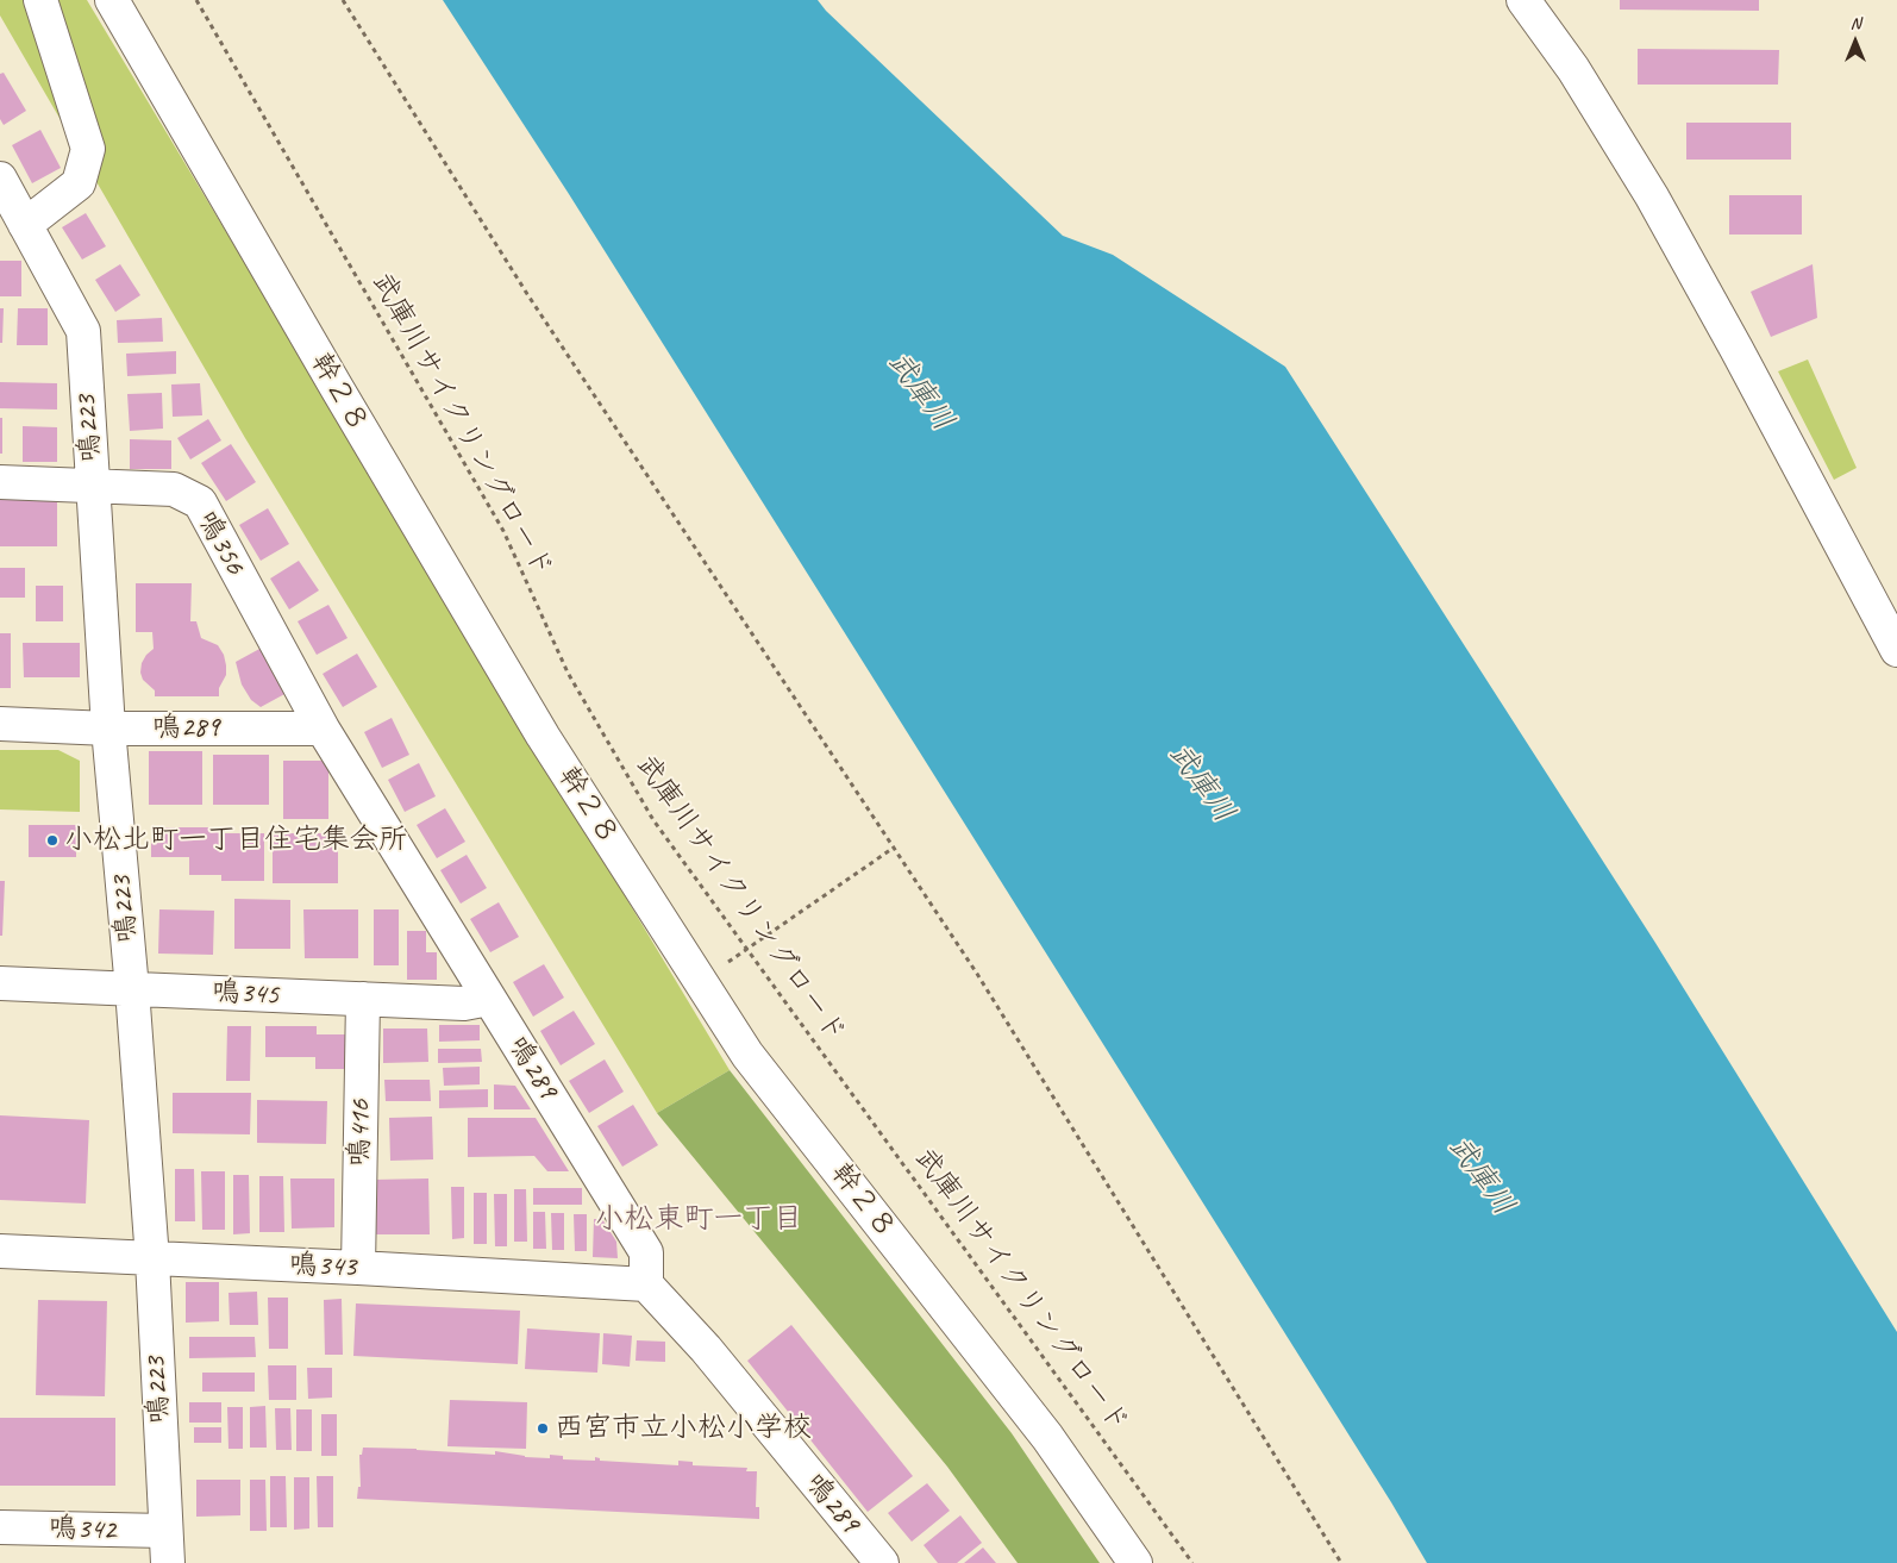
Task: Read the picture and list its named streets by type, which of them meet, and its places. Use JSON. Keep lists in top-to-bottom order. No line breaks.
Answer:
{"streets":{"street":["幹２８","鳴223","鳴356","鳴289","鳴345","鳴416","鳴343","鳴342"],"path":["武庫川サイクリングロード"]},"crossings":[["鳴223","鳴356"],["鳴223","鳴289"],["鳴223","鳴345"],["鳴223","鳴343"],["鳴223","鳴342"],["鳴356","鳴289"],["鳴289","鳴345"],["鳴289","鳴343"],["鳴345","鳴416"],["鳴416","鳴343"]],"districts":["小松東町一丁目"],"water":["武庫川"],"places":["小松北町一丁目住宅集会所","西宮市立小松小学校"],"north":"top"}
